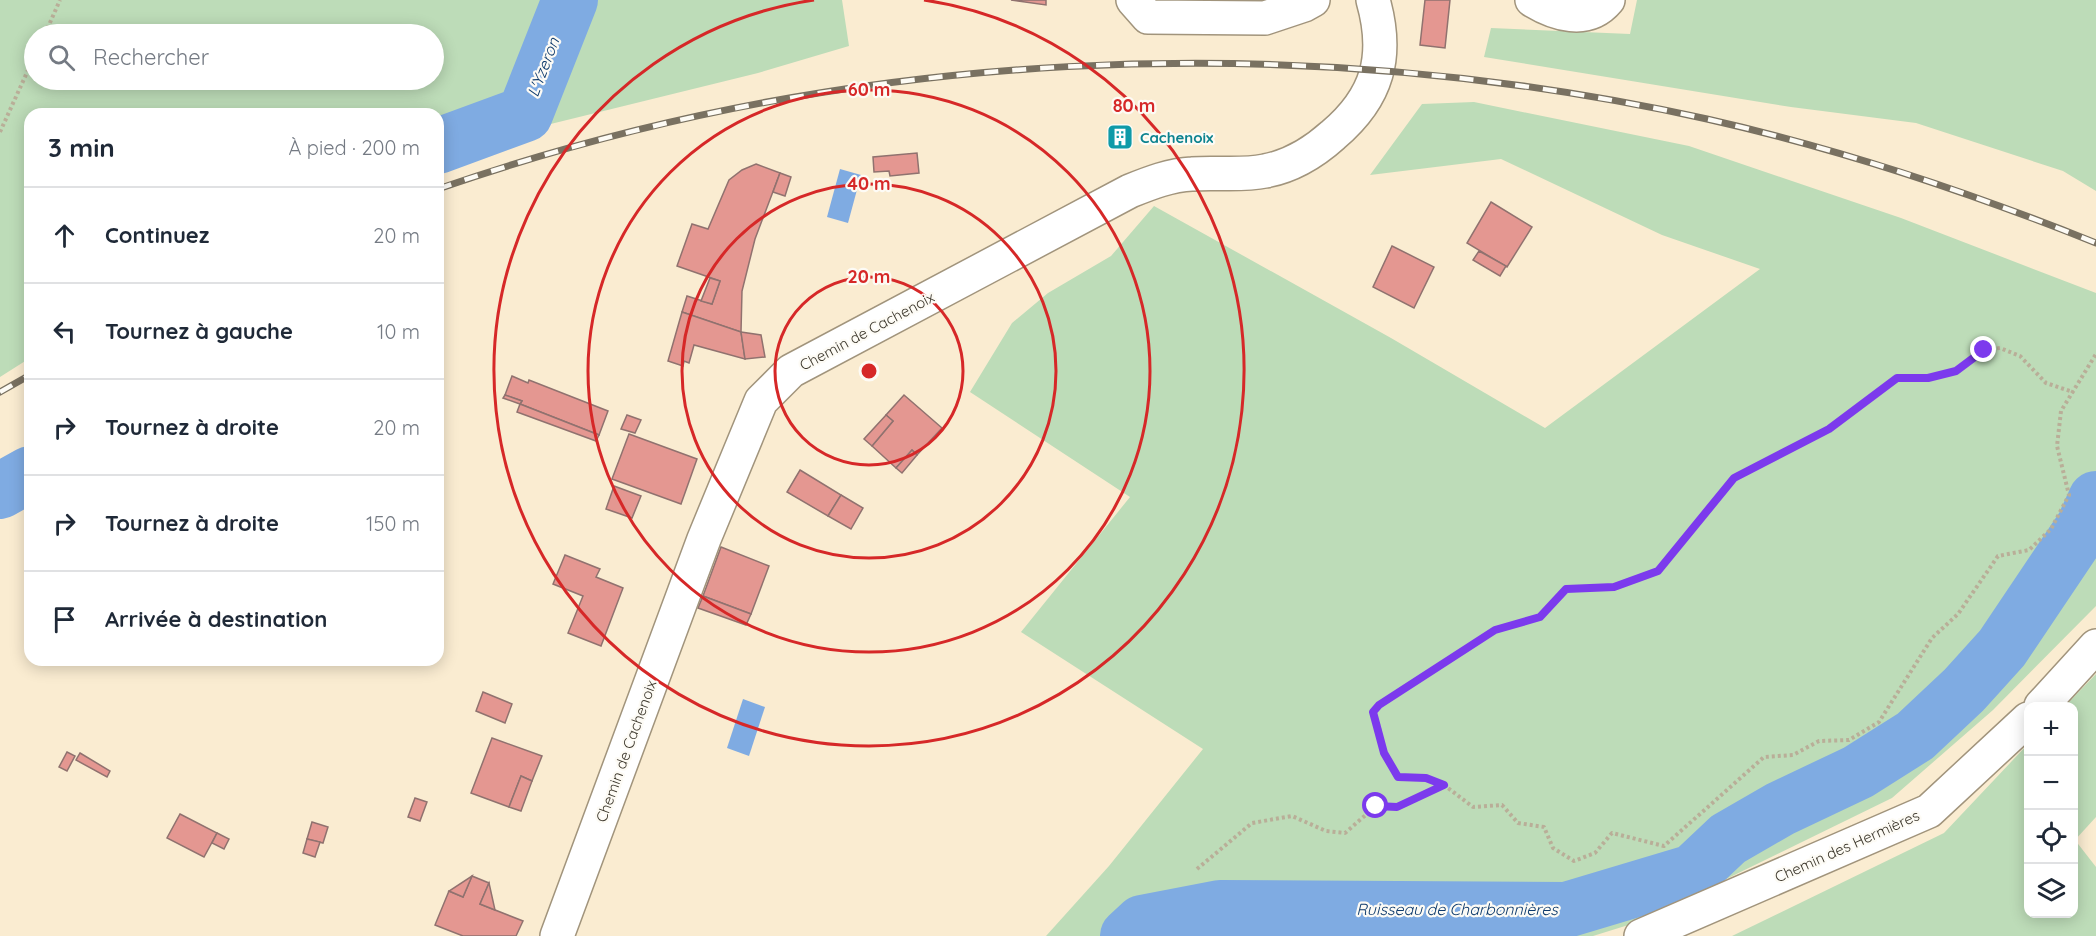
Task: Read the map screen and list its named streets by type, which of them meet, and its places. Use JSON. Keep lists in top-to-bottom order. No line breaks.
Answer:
{"streets":{"street":["Chemin de Cachenoix","Chemin des Hermières"]},"water":["L'Yzeron","Ruisseau de Charbonnières"],"places":{"building":["Cachenoix"]},"page":{"search":"Rechercher","heading":["3 min","À pied · 200 m"],"list":[["Continuez","20 m"],["Tournez à gauche","10 m"],["Tournez à droite","20 m"],["Tournez à droite","150 m"],"Arrivée à destination"],"map_buttons":["+","−"]},"rings":["60 m","80 m","40 m","20 m"]}
